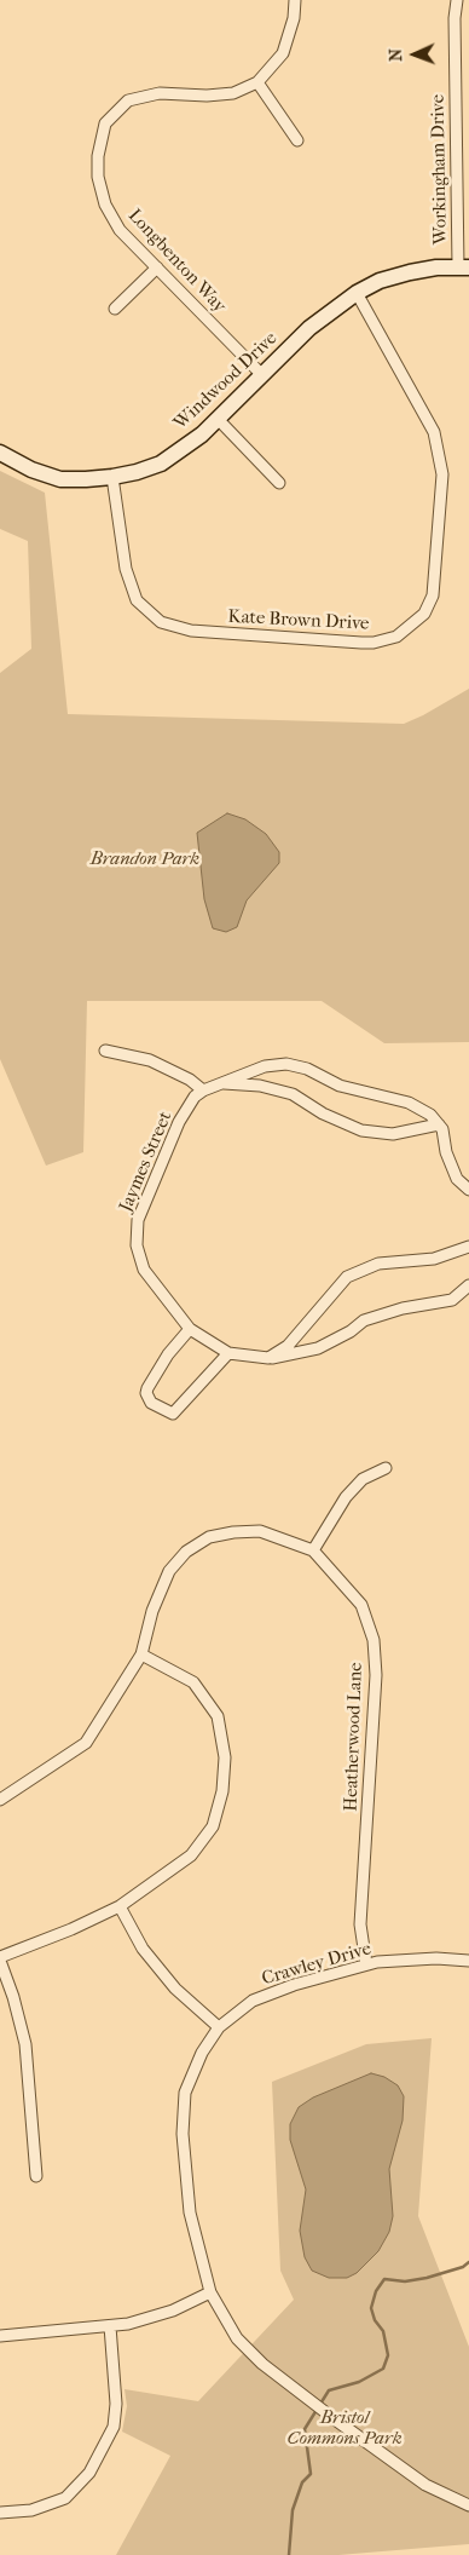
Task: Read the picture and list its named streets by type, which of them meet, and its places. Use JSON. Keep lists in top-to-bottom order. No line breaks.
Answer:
{"streets":{"street":["Workingham Drive","Longbenton Way","Windwood Drive","Kate Brown Drive","Jaymes Street","Heatherwood Lane","Crawley Drive"]},"crossings":[["Workingham Drive","Windwood Drive"],["Longbenton Way","Windwood Drive"],["Windwood Drive","Kate Brown Drive"],["Heatherwood Lane","Crawley Drive"]],"parks":["Brandon Park","Bristol Commons Park"],"north":"left"}
